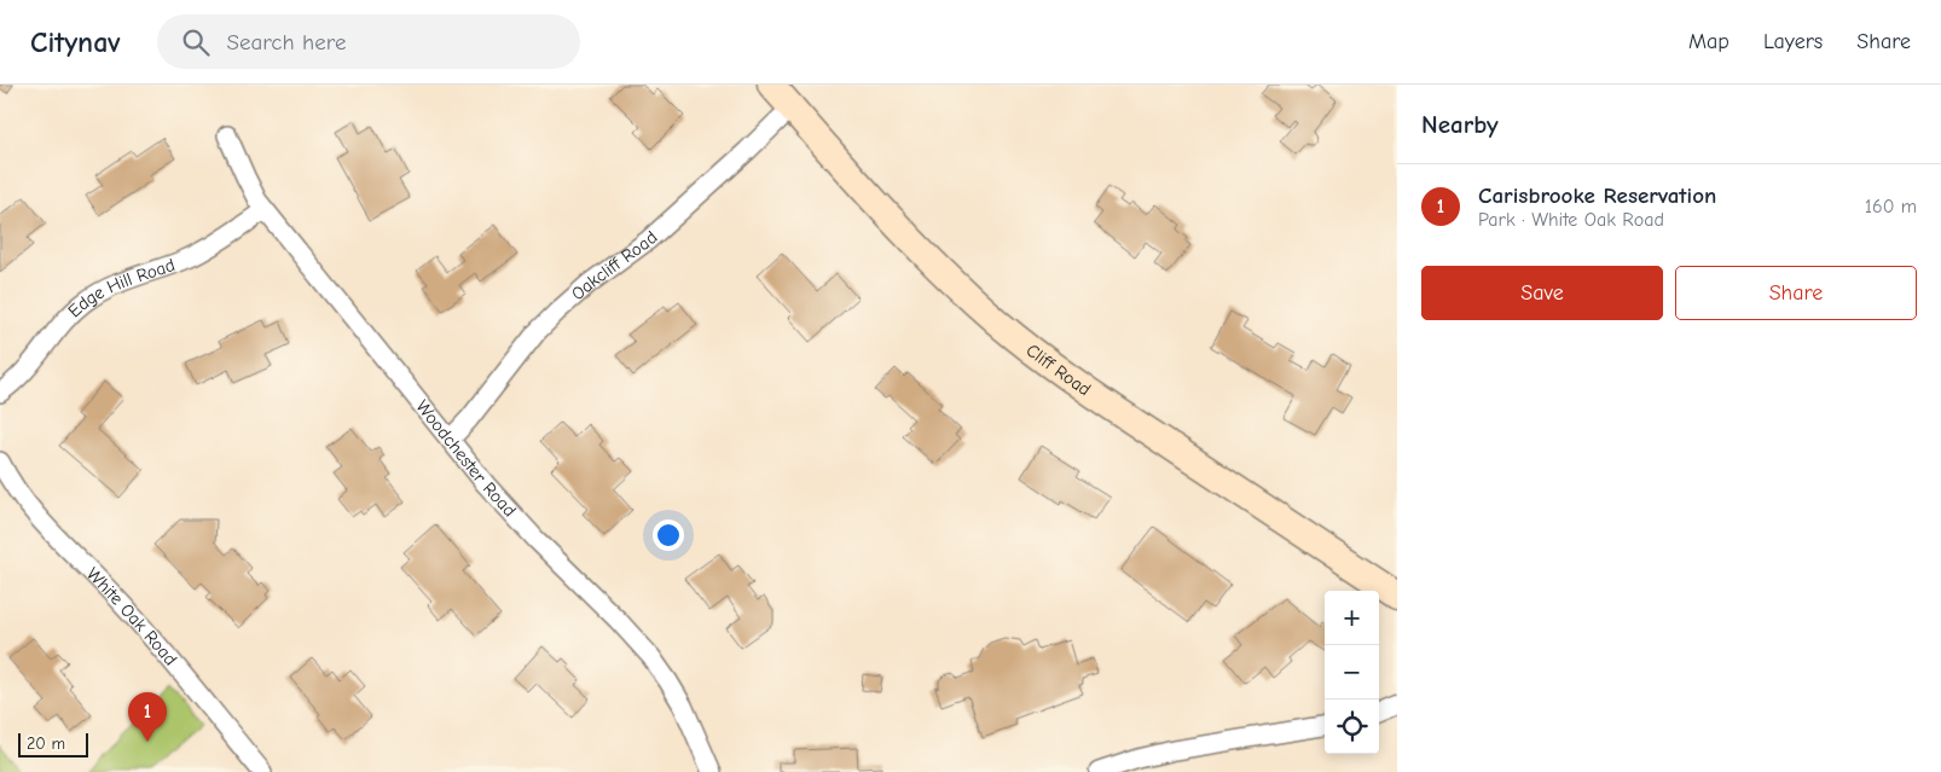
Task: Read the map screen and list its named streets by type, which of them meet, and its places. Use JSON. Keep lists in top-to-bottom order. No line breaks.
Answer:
{"streets":{"street":["Oakcliff Road","Edge Hill Road","Cliff Road","Woodchester Road","White Oak Road"]},"crossings":[["Oakcliff Road","Cliff Road"],["Oakcliff Road","Woodchester Road"],["Edge Hill Road","Woodchester Road"]],"scale_bar":"20 m","page":{"header":"Citynav","search":"Search here","nav":["Map","Layers","Share"],"heading":"Nearby","list":[{"mark":"1","name":"Carisbrooke Reservation","note":"Park · White Oak Road","value":"160 m"}],"buttons":["Save","Share"],"map_buttons":["+","−"],"pins":"1","scale":"20 m"}}
